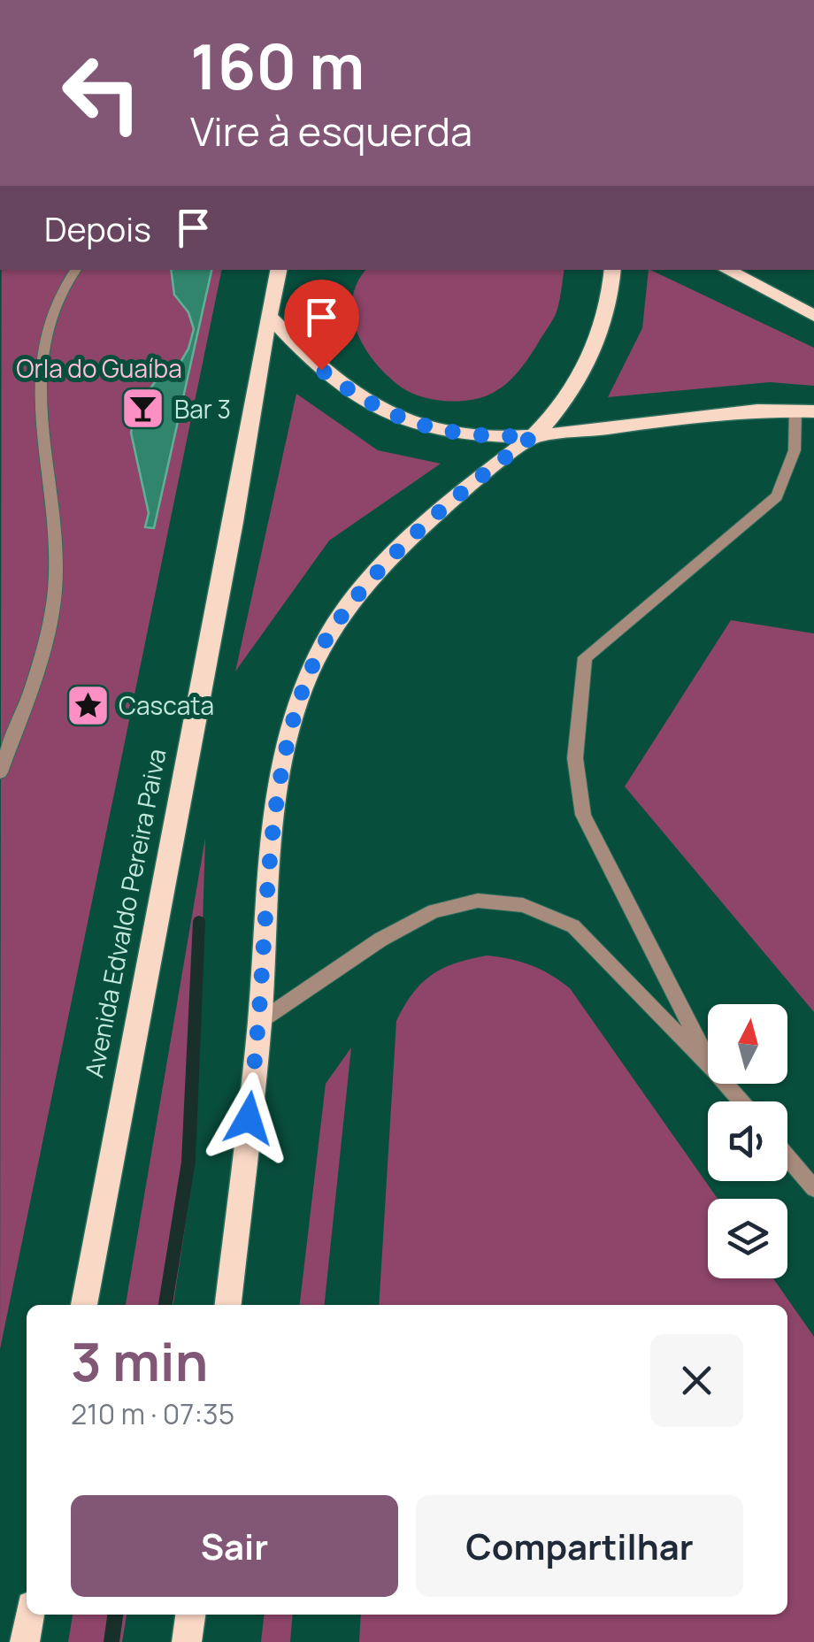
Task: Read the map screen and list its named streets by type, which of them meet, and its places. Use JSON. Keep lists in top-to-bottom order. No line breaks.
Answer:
{"streets":{"main road":["Avenida Edvaldo Pereira Paiva"]},"parks":["Orla do Guaíba"],"places":{"bar":["Bar 3"],"place":["Cascata"]},"north":"top","page":{"turn":["160 m","Vire à esquerda"],"then":"Depois","heading":["3 min","210 m · 07:35"],"buttons":["Sair","Compartilhar"]}}
